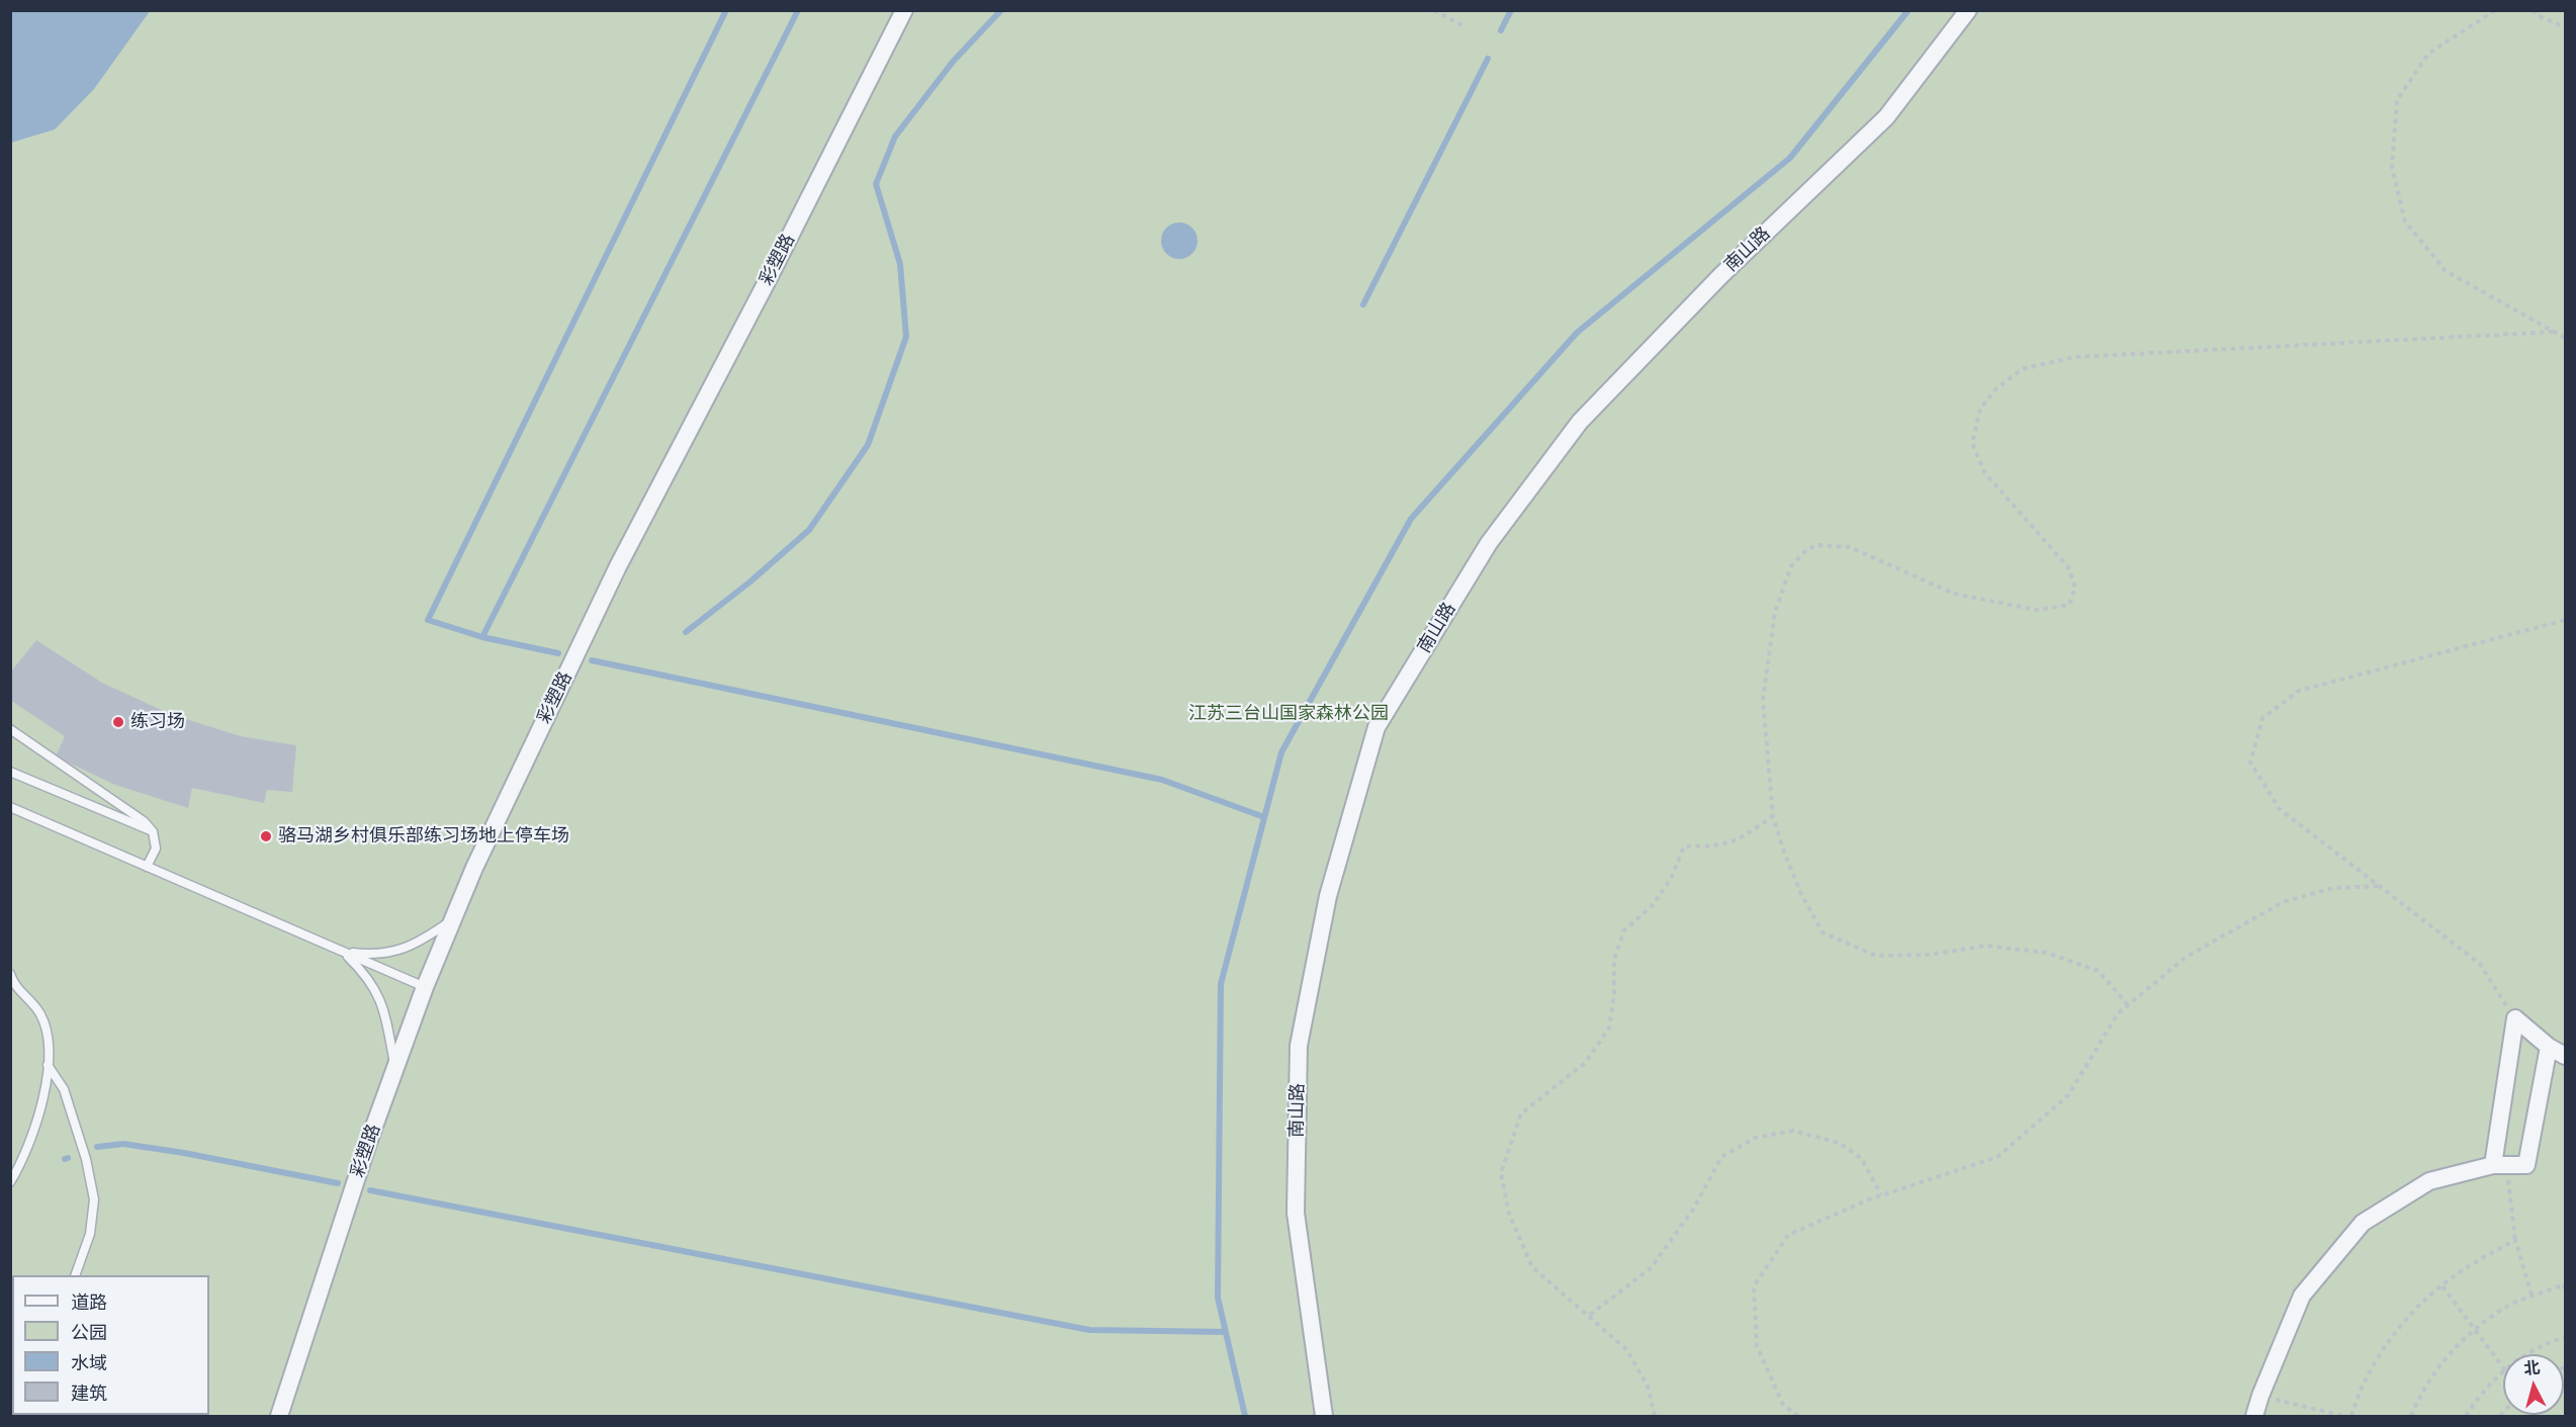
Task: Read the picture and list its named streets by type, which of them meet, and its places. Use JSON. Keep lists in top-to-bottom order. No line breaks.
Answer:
{"streets":{"street":["南山路","彩塑路"]},"parks":["江苏三台山国家森林公园"],"places":["练习场","骆马湖乡村俱乐部练习场地上停车场"],"legend":["道路","公园","水域","建筑"],"north":"top"}
